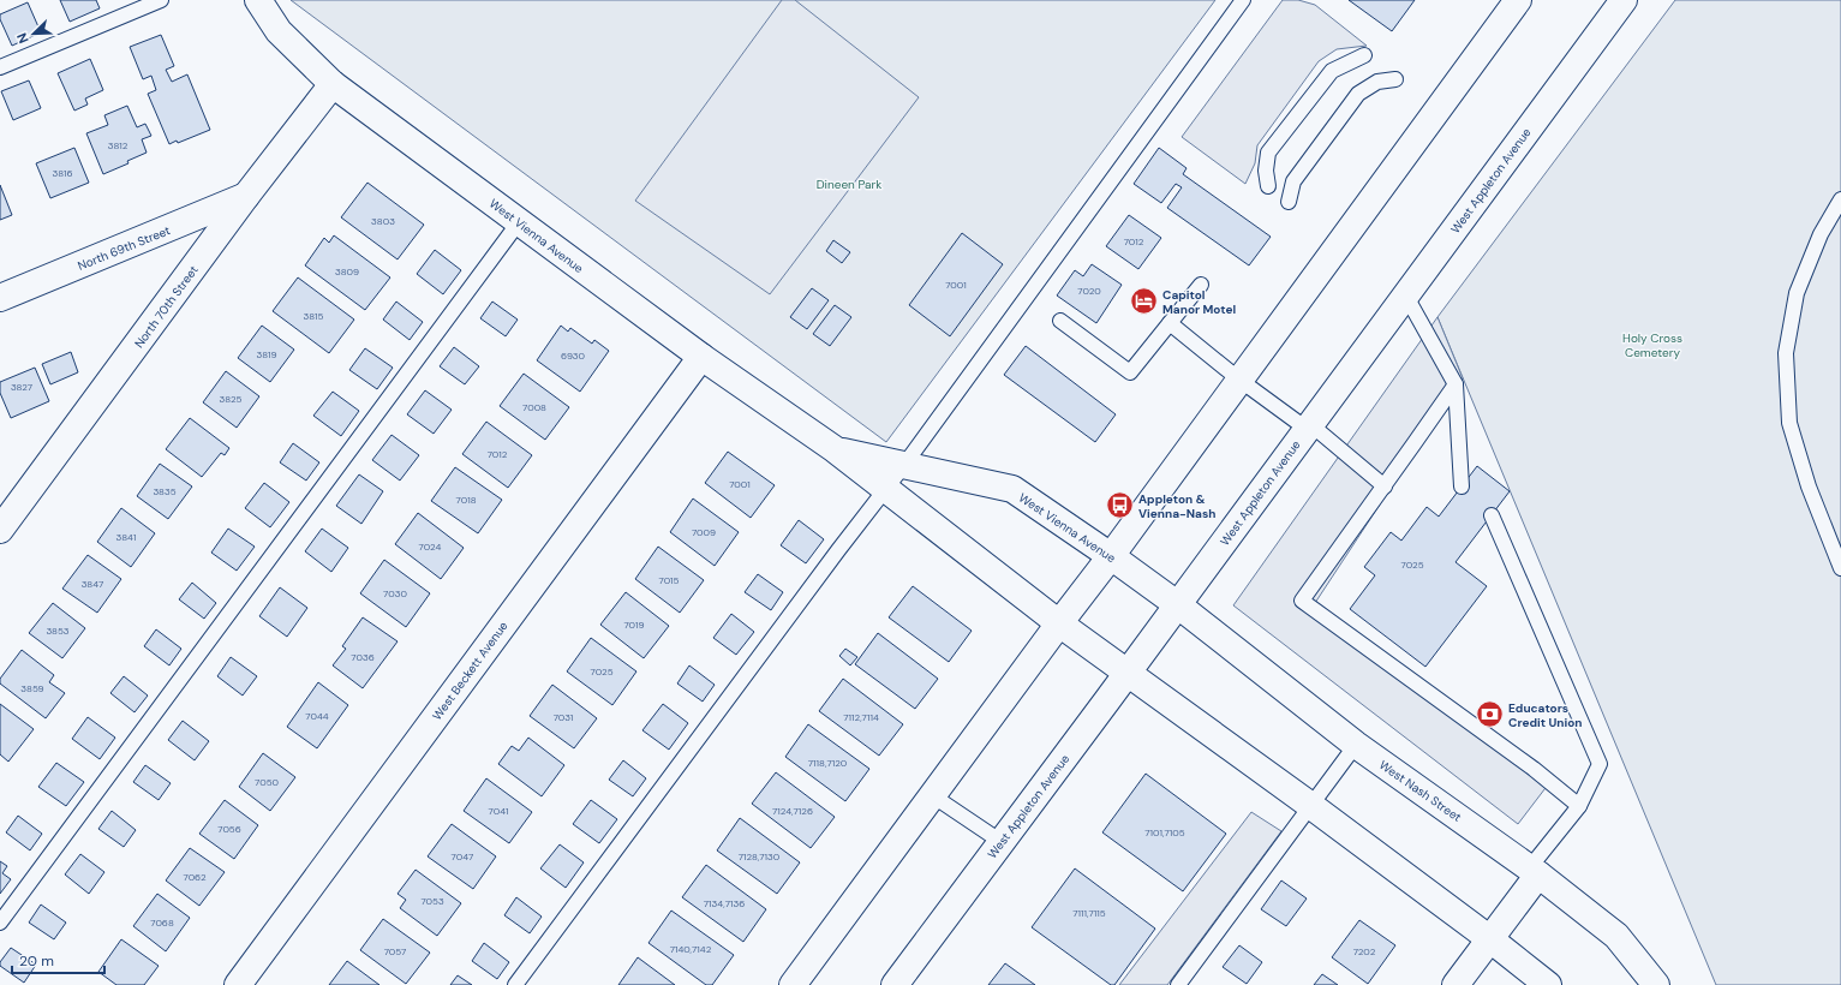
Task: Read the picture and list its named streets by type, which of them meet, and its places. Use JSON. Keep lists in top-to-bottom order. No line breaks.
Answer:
{"streets":{"street":["West Appleton Avenue","West Vienna Avenue","North 69th Street","North 70th Street","West Beckett Avenue","West Nash Street"]},"crossings":[["West Appleton Avenue","West Vienna Avenue"],["West Appleton Avenue","West Nash Street"],["West Vienna Avenue","North 70th Street"],["West Vienna Avenue","West Beckett Avenue"],["West Vienna Avenue","West Nash Street"],["North 69th Street","North 70th Street"]],"parks":["Dineen Park","Holy Cross Cemetery"],"places":{"hotel":["Capitol Manor Motel"],"bus stop":["Appleton & Vienna-Nash"],"bank":["Educators Credit Union"]},"house_numbers":["3812","3816","3803","7012","3809","7001","7020","3815","3819","6930","3827","3825","7008","7012","7001","3835","7018","7009","3841","7024","7025","7015","3847","7030","7019","3853","7036","7025","3859","7044","7031","7112,7114","7118,7120","7050","7041","7124,7126","7056","7101,7105","7047","7128,7130","7062","7053","7134,7136","7111,7115","7068","7140,7142","7057","7202"],"scale_bar":"20 m","north":"bottom left"}
